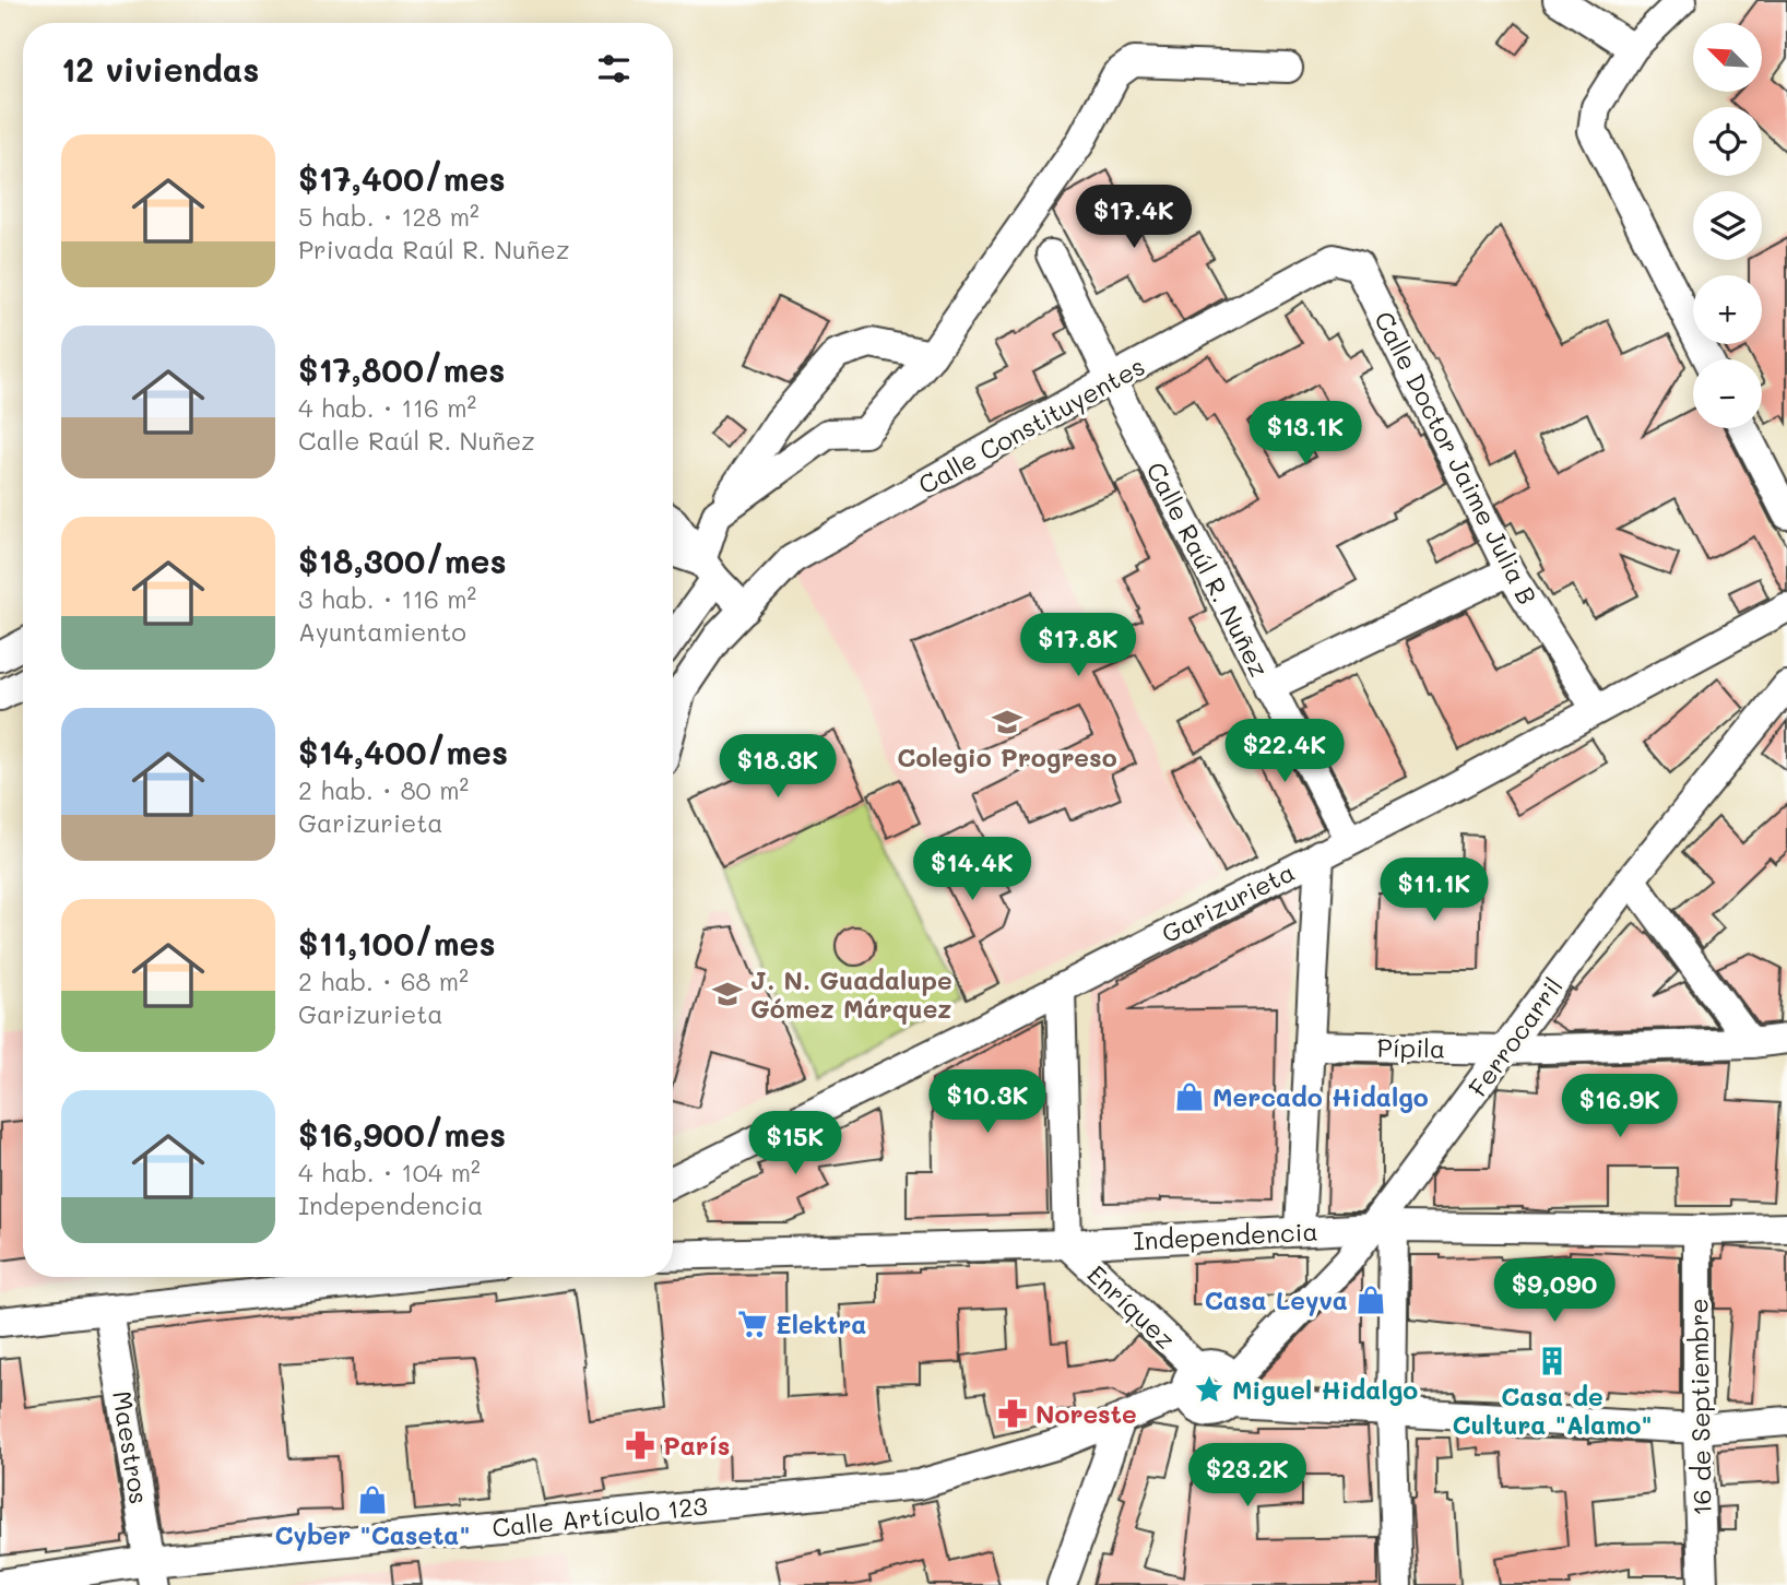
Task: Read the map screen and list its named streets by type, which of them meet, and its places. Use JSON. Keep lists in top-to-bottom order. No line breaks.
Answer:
{"streets":{"street":["Calle Constituyentes","Calle Doctor Jaime Julia B","Calle Raúl R. Nuñez","Garizurieta","Ferrocarril","Pípila","Independencia","Enríquez","16 de Septiembre","Maestros","Calle Artículo 123"]},"crossings":[["Calle Constituyentes","Calle Doctor Jaime Julia B"],["Calle Constituyentes","Calle Raúl R. Nuñez"],["Calle Doctor Jaime Julia B","Garizurieta"],["Calle Raúl R. Nuñez","Garizurieta"],["Ferrocarril","Pípila"],["Ferrocarril","Independencia"],["Ferrocarril","Enríquez"],["Ferrocarril","Calle Artículo 123"],["Independencia","Enríquez"],["Independencia","16 de Septiembre"],["Enríquez","Calle Artículo 123"],["Maestros","Calle Artículo 123"]],"places":{"school or university":["Colegio Progreso","J. N. Guadalupe Gómez Márquez"],"shop":["Mercado Hidalgo","Casa Leyva","Cyber \"Caseta\""],"supermarket":["Elektra"],"building":["Casa de Cultura \"Alamo\""],"place":["Miguel Hidalgo"],"pharmacy":["Noreste","París"]},"north":"top left","page":{"map_buttons":["+","−"],"heading":"12 viviendas","list":[{"name":"$17,400/mes","note":"5 hab. · 128 m² · Privada Raúl R. Nuñez"},{"name":"$17,800/mes","note":"4 hab. · 116 m² · Calle Raúl R. Nuñez"},{"name":"$18,300/mes","note":"3 hab. · 116 m² · Ayuntamiento"},{"name":"$14,400/mes","note":"2 hab. · 80 m² · Garizurieta"},{"name":"$11,100/mes","note":"2 hab. · 68 m² · Garizurieta"},{"name":"$16,900/mes","note":"4 hab. · 104 m² · Independencia"}],"price":["$17.4K","$13.1K","$17.8K","$22.4K","$18.3K","$14.4K","$11.1K","$10.3K","$16.9K","$15K","$9,090","$23.2K"]}}
